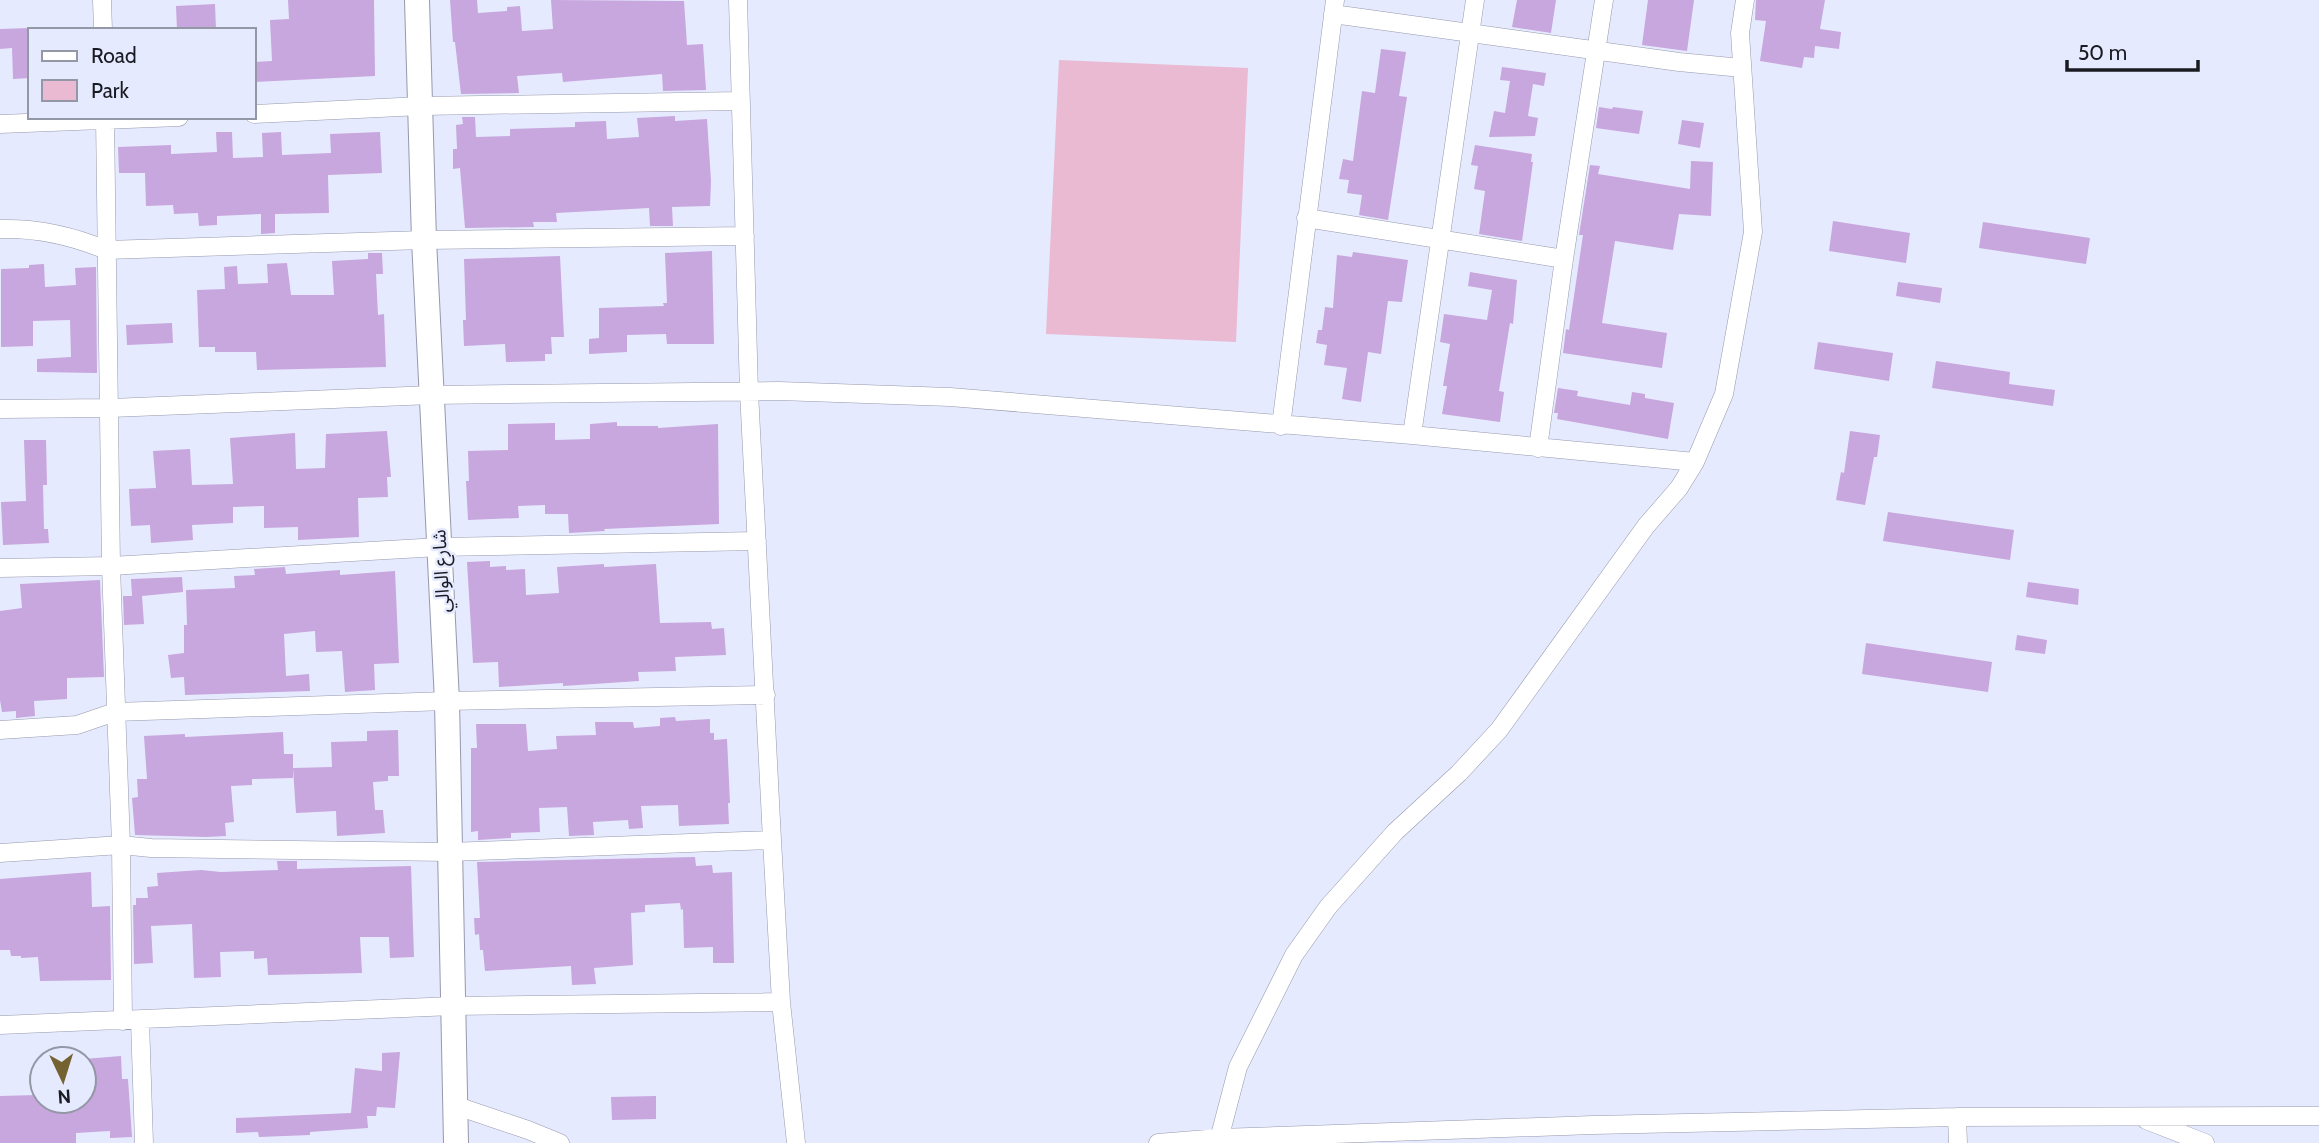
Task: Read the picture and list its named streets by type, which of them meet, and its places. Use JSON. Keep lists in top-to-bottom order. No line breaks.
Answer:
{"streets":{"main road":["شارع الوالي"]},"legend":["Road","Park"],"scale_bar":"50 m","north":"bottom"}
